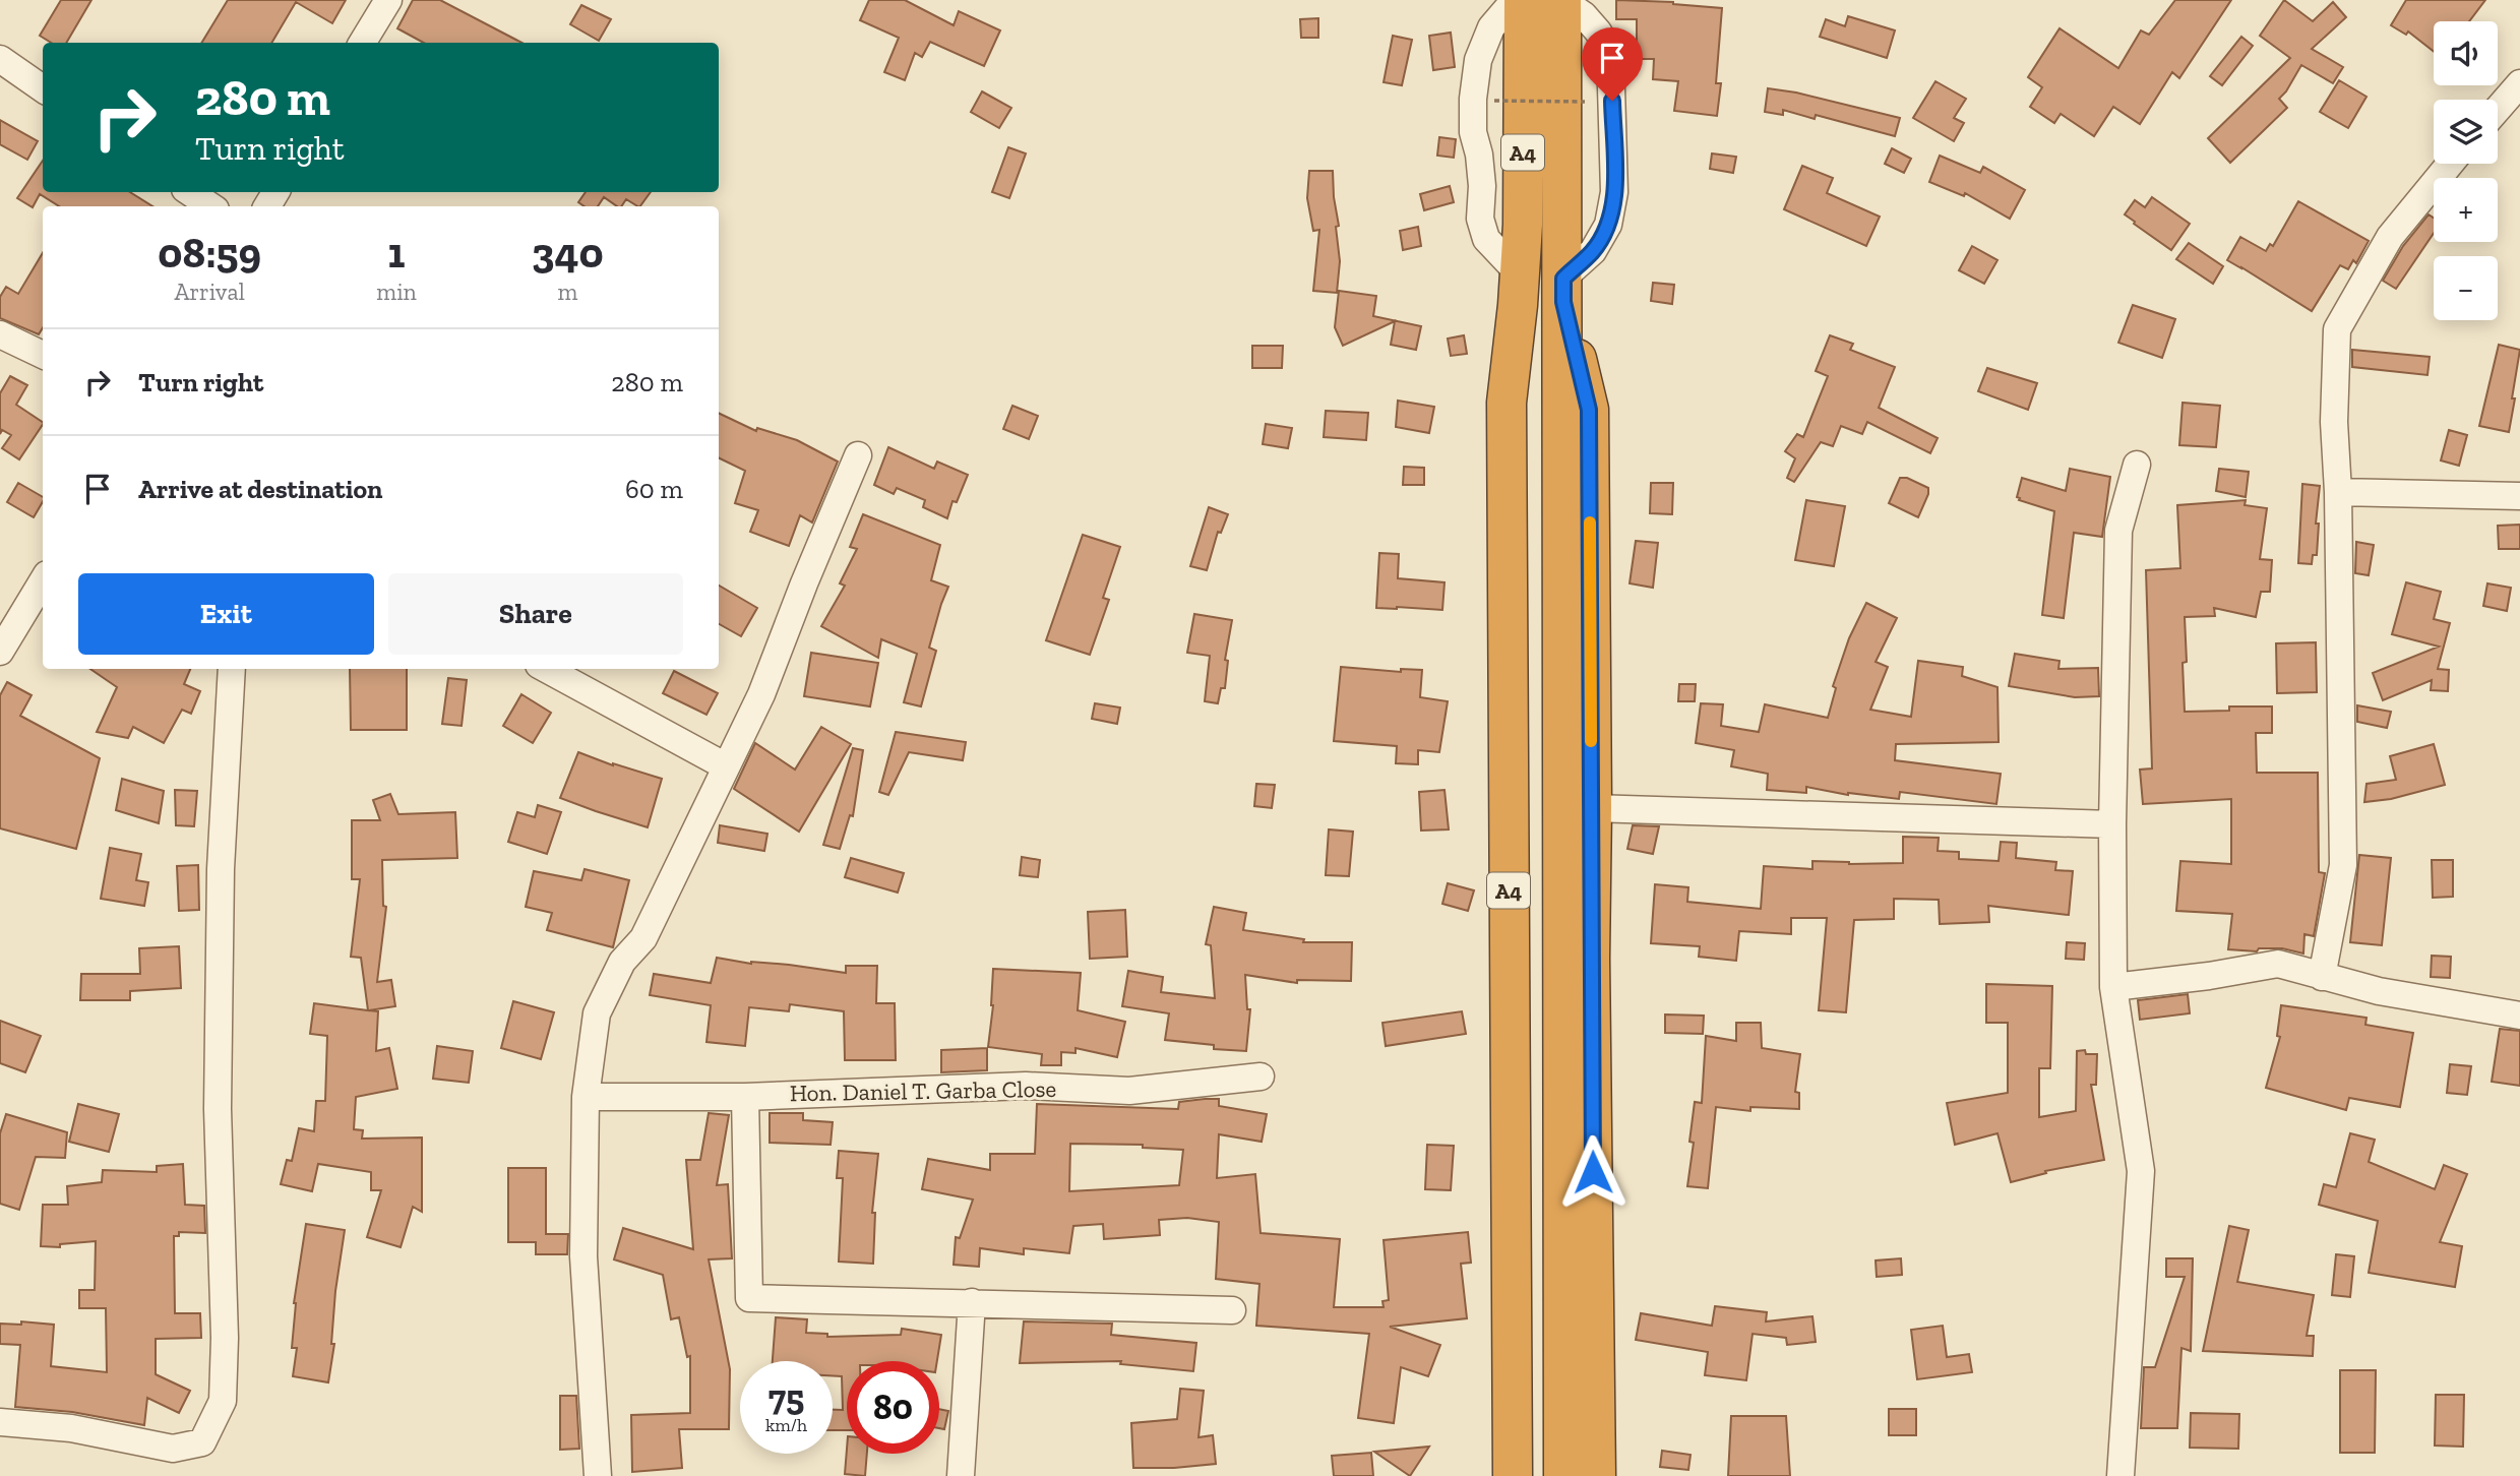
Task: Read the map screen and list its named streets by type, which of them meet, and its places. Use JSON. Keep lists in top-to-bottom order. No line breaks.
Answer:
{"streets":{"highway":["A4"],"street":["Hon. Daniel T. Garba Close"]},"page":{"map_buttons":["+","−"],"turn":["280 m","Turn right"],"eta":["08:59","Arrival","1","min","340","m"],"list":[{"name":"Turn right","value":"280 m"},{"name":"Arrive at destination","value":"60 m"}],"buttons":["Exit","Share"],"speed":"75 km/h","limit":"80"}}
